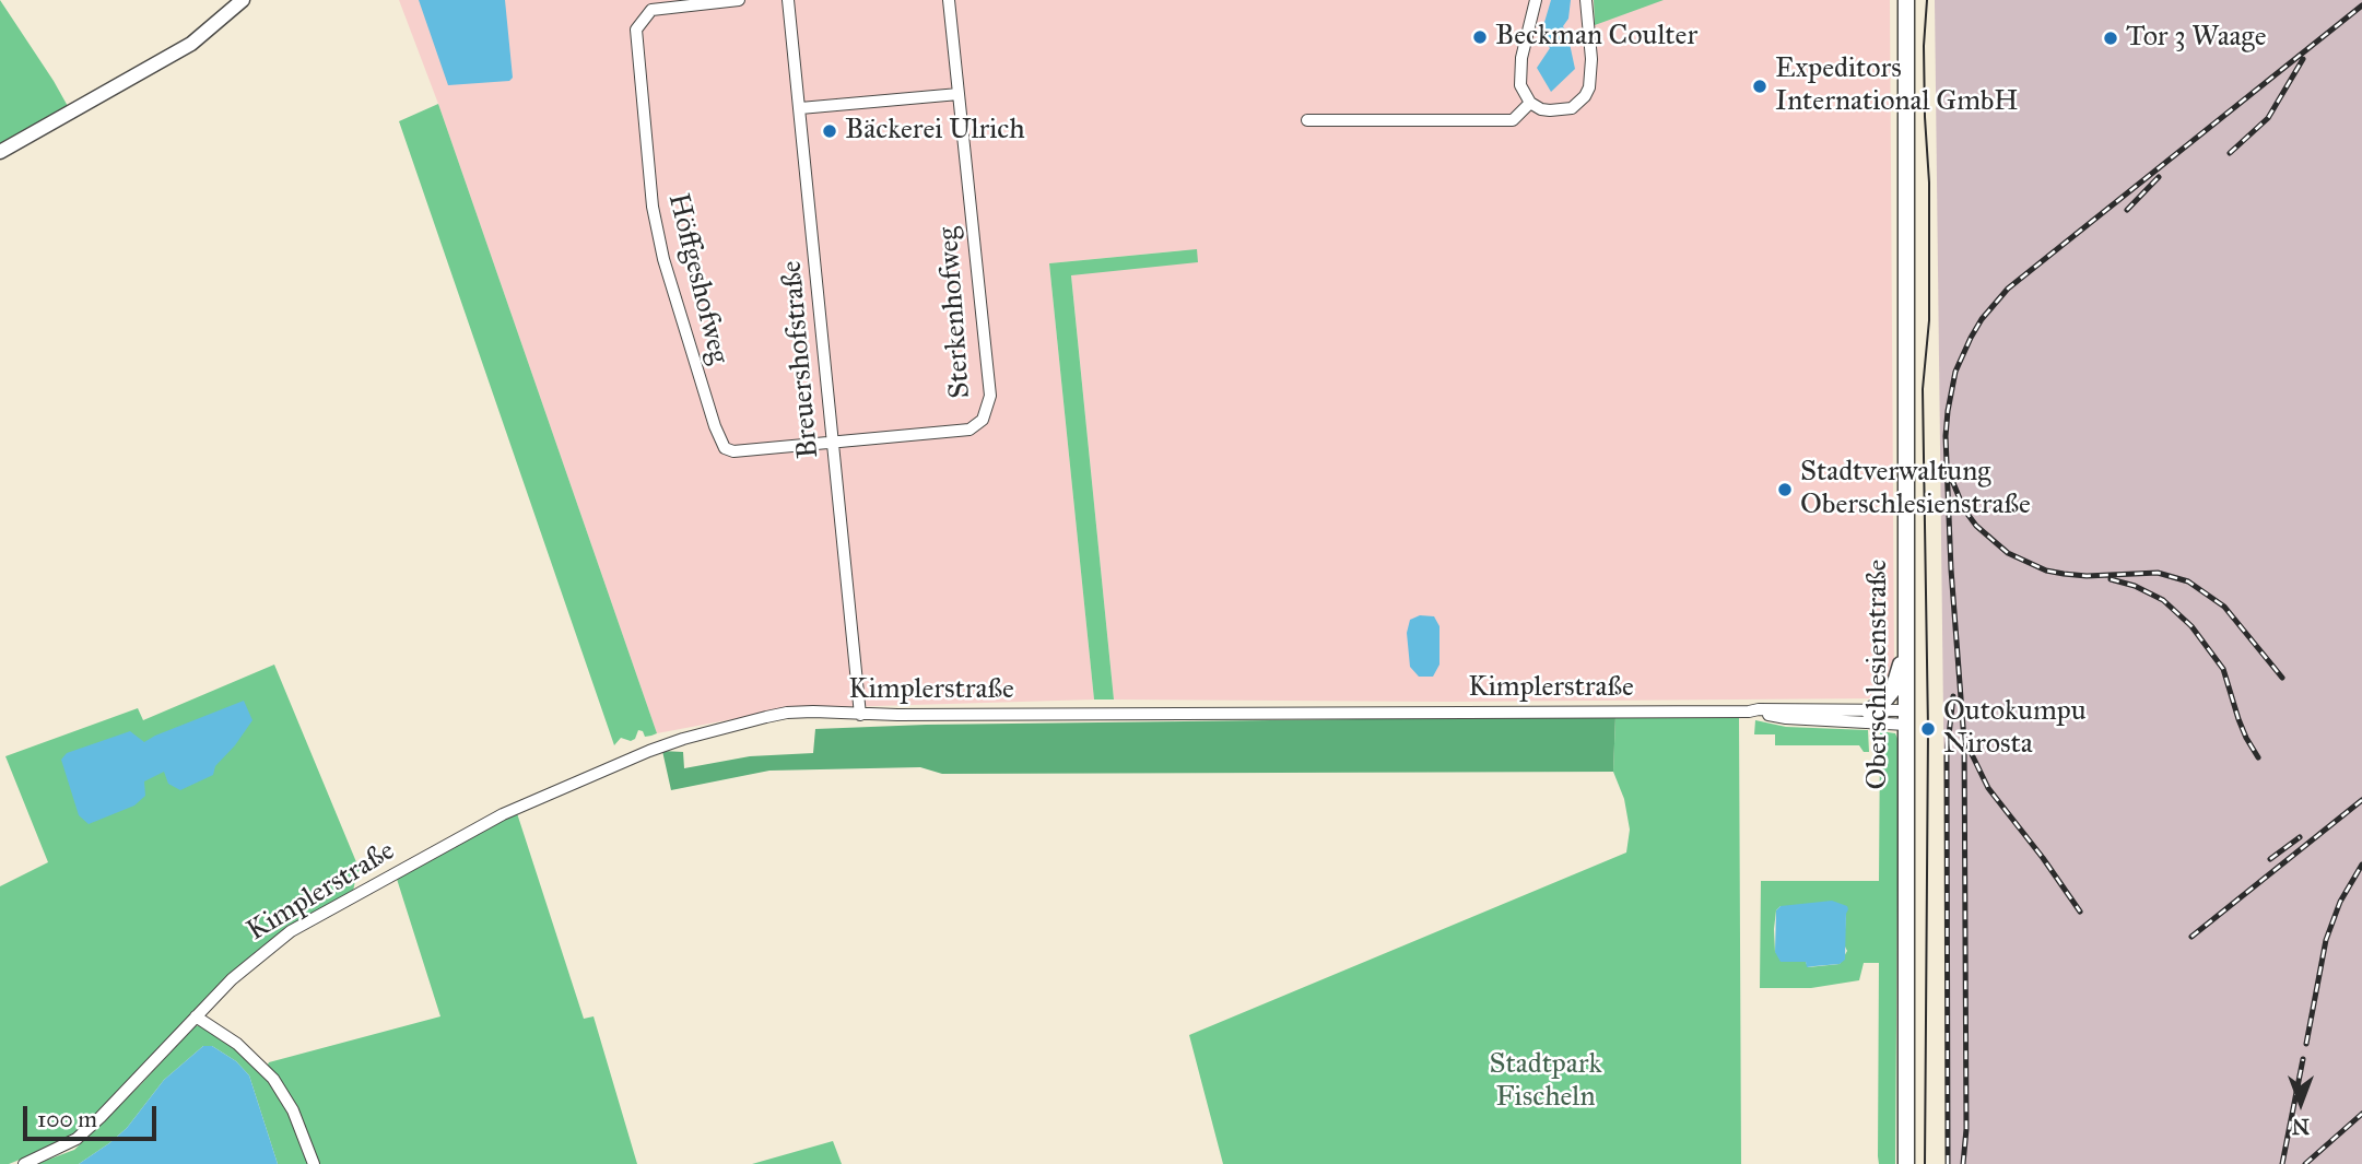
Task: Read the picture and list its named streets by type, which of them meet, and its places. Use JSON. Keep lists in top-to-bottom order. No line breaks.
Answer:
{"streets":{"main road":["Oberschlesienstraße"],"street":["Höffgeshofweg","Sterkenhofweg","Breuershofstraße","Kimplerstraße"]},"crossings":[["Höffgeshofweg","Sterkenhofweg"],["Höffgeshofweg","Breuershofstraße"],["Sterkenhofweg","Breuershofstraße"],["Breuershofstraße","Kimplerstraße"],["Oberschlesienstraße","Kimplerstraße"]],"parks":["Stadtpark Fischeln"],"places":["Beckman Coulter","Tor 3 Waage","Expeditors International GmbH","Bäckerei Ulrich","Stadtverwaltung Oberschlesienstraße","Outokumpu Nirosta"],"scale_bar":"100 m","north":"bottom"}
